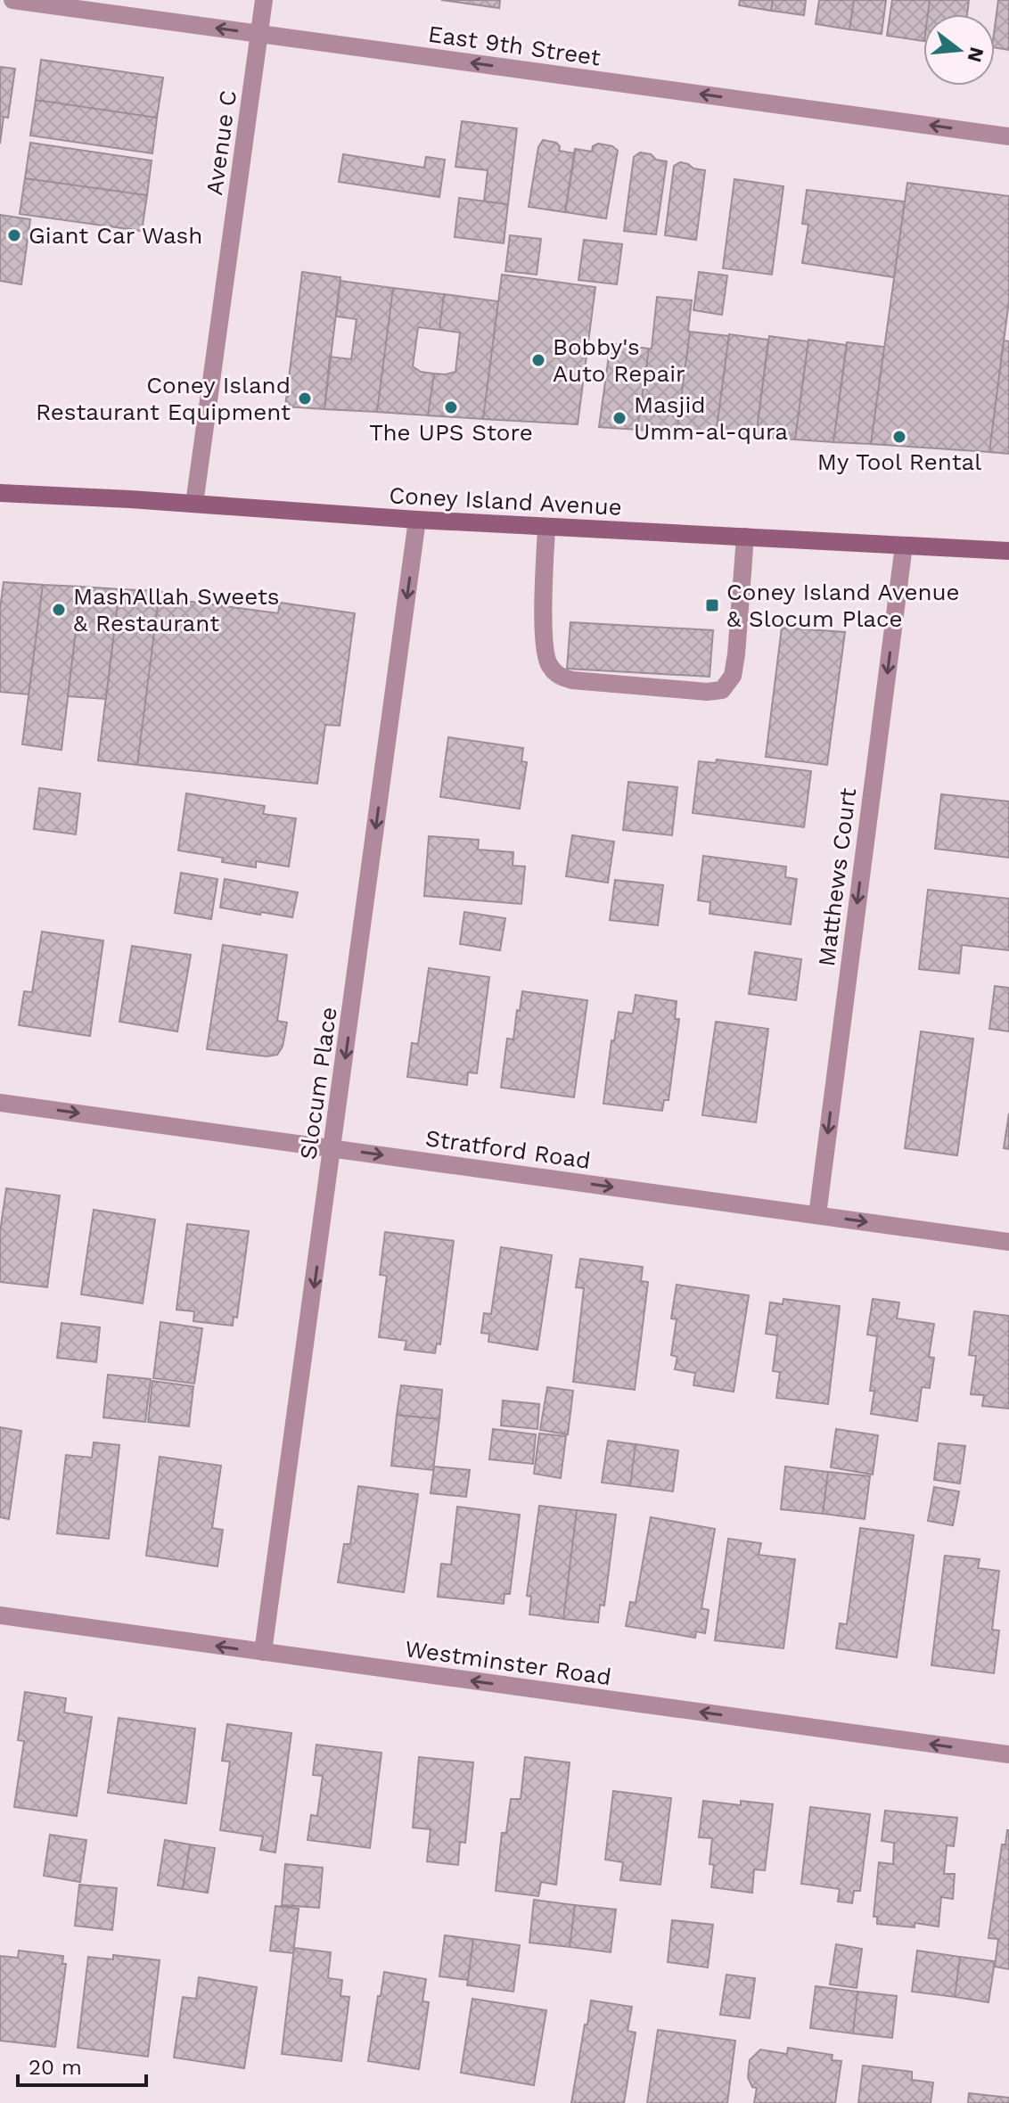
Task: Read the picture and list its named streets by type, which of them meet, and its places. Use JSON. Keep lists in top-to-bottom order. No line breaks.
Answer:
{"streets":{"main road":["Coney Island Avenue"],"street":["East 9th Street","Avenue C","Matthews Court","Slocum Place","Stratford Road","Westminster Road"]},"crossings":[["East 9th Street","Avenue C"],["Avenue C","Coney Island Avenue"],["Coney Island Avenue","Matthews Court"],["Coney Island Avenue","Slocum Place"],["Matthews Court","Stratford Road"],["Slocum Place","Stratford Road"],["Slocum Place","Westminster Road"]],"one_way":["East 9th Street","Matthews Court","Slocum Place","Stratford Road","Westminster Road"],"places":{"other":["Giant Car Wash","Bobby's Auto Repair","Coney Island Restaurant Equipment","The UPS Store","Masjid Umm-al-qura","My Tool Rental","MashAllah Sweets & Restaurant"],"transit":["Coney Island Avenue & Slocum Place"]},"scale_bar":"20 m","north":"right"}
